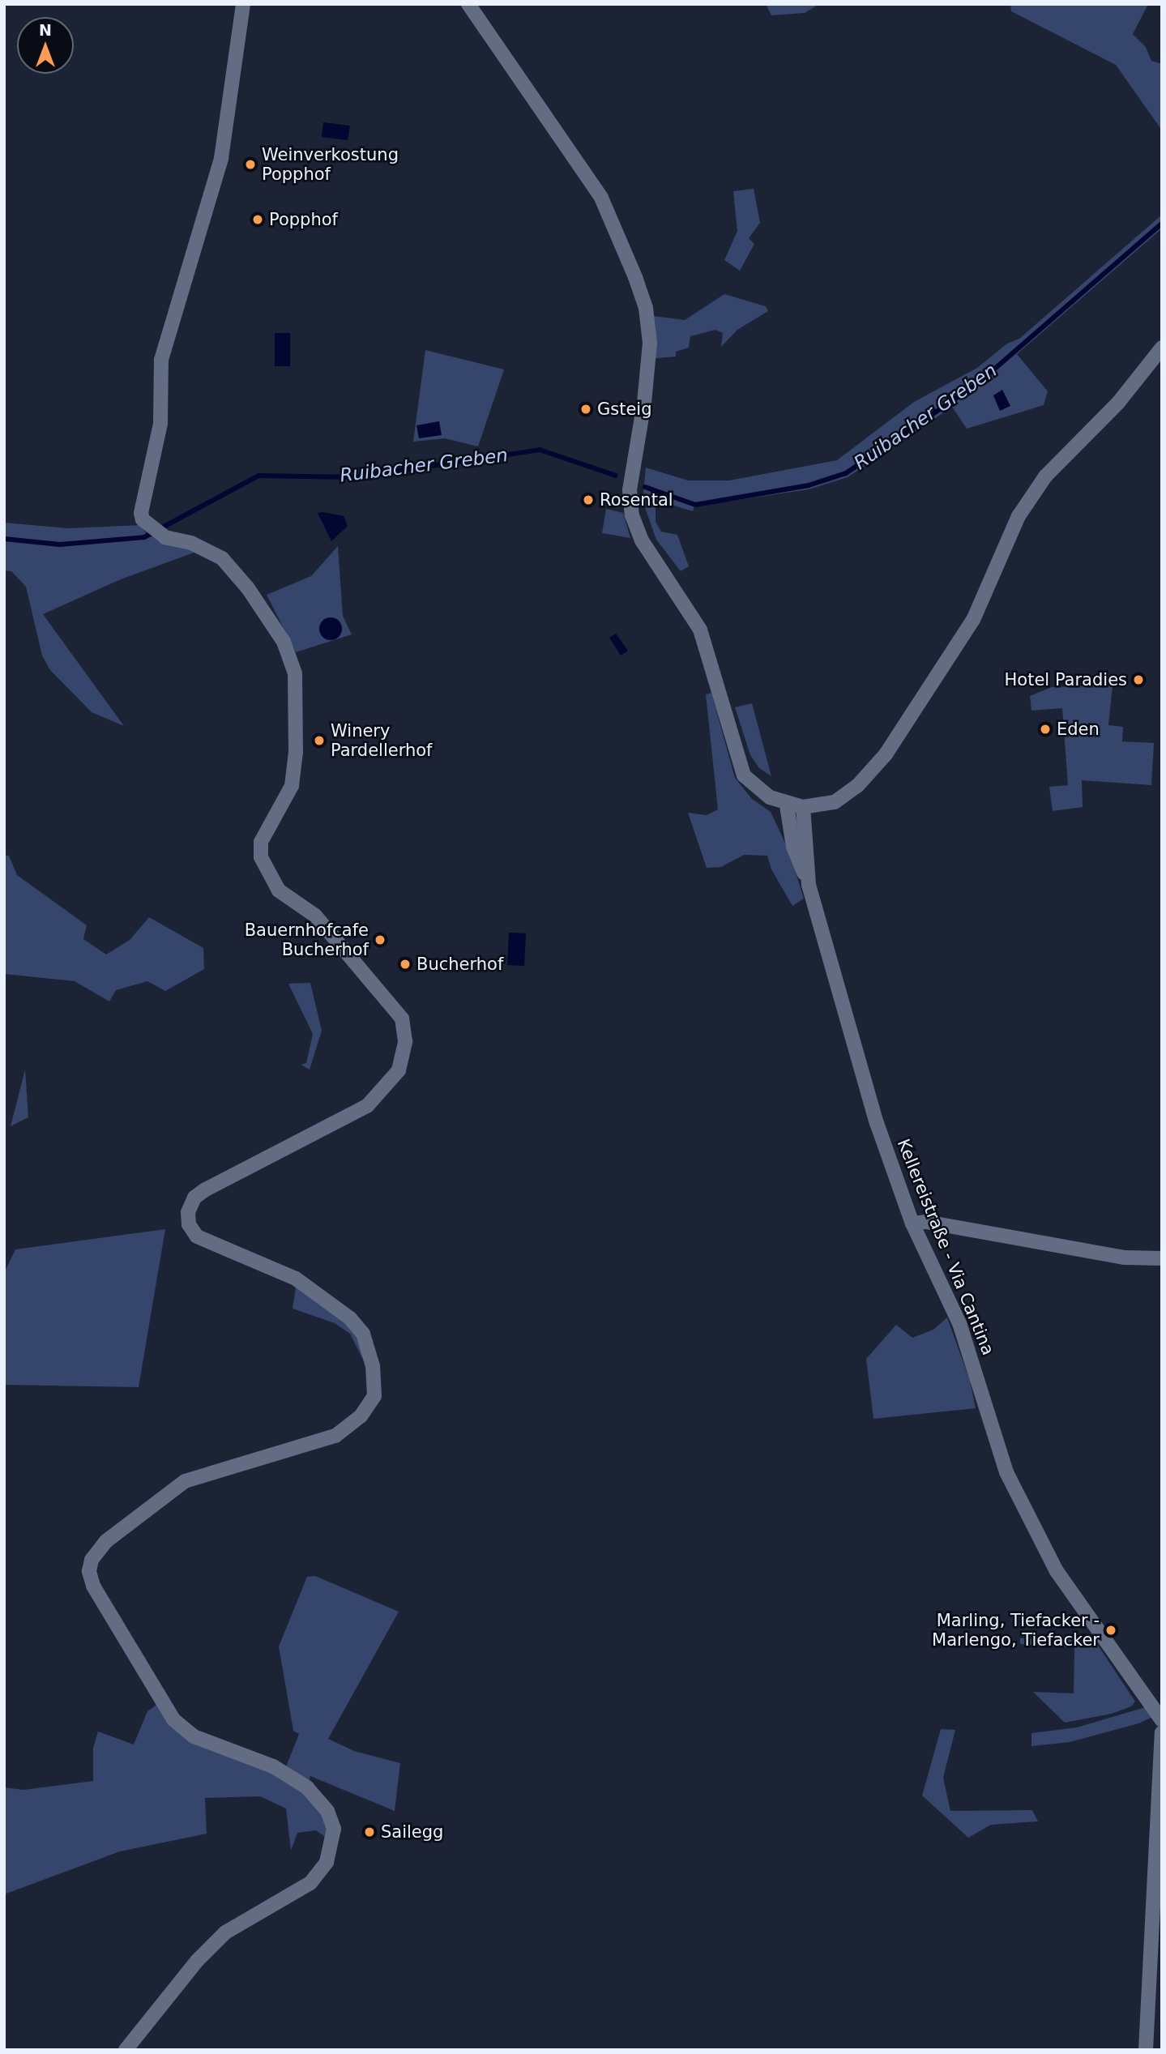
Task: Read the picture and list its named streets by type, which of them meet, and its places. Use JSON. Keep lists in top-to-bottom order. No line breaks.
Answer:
{"streets":{"street":["Kellereistraße - Via Cantina"]},"water":["Ruibacher Greben"],"places":["Weinverkostung Popphof","Popphof","Gsteig","Rosental","Hotel Paradies","Eden","Winery Pardellerhof","Bauernhofcafe Bucherhof","Bucherhof","Marling, Tiefacker - Marlengo, Tiefacker","Sailegg"],"north":"top"}
